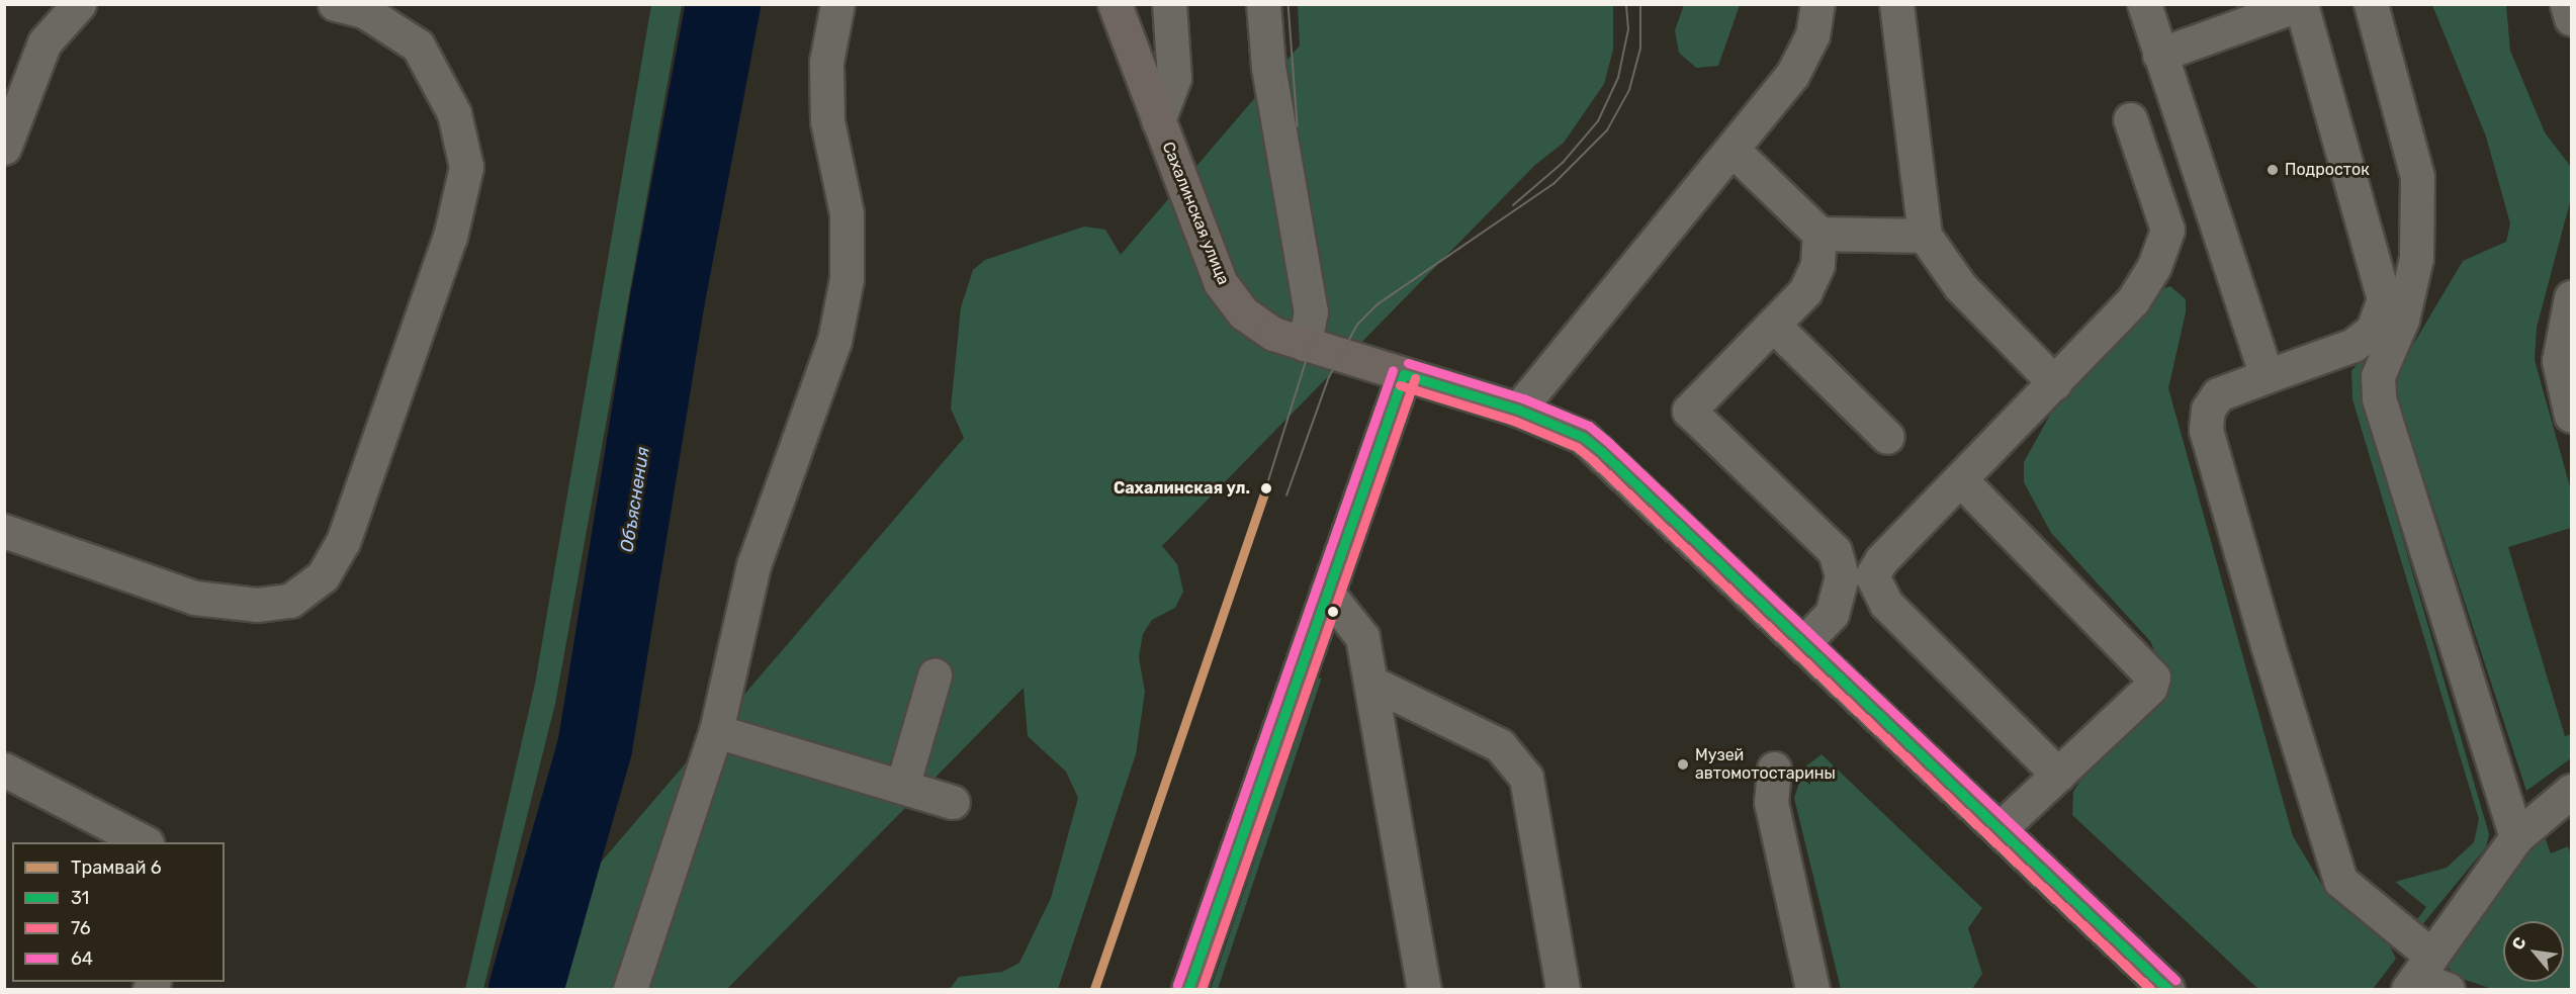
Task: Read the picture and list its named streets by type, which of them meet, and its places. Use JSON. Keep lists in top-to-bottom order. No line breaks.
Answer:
{"streets":{"main road":["Сахалинская улица"]},"water":["Объяснения"],"places":["Подросток","Сахалинская ул.","Музей автомотостарины"],"lines":["transit line 64","transit line 31","transit line 76","tram line 6"],"legend":["Трамвай 6","31","76","64"],"north":"top left"}
